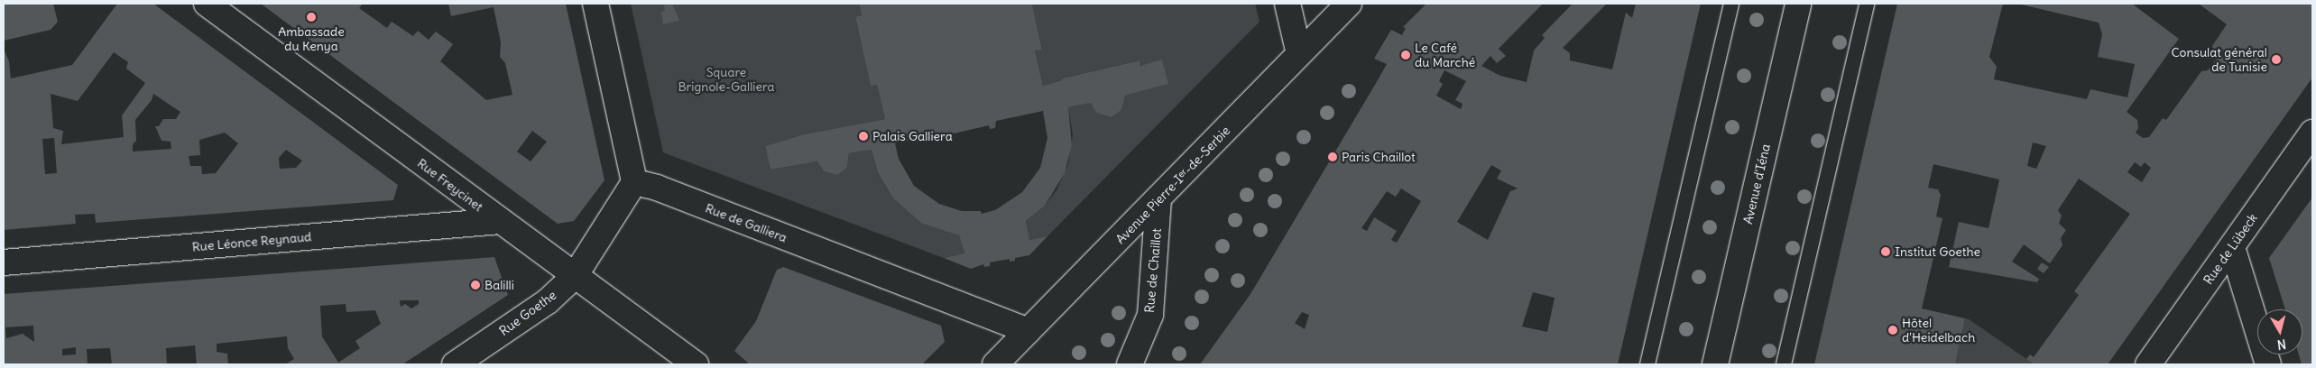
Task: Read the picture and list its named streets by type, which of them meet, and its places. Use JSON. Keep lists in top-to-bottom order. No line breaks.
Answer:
{"streets":{"street":["Avenue d'Iéna","Rue Freycinet","Avenue Pierre-Iᵉʳ-de-Serbie","Rue de Galliera","Rue Léonce Reynaud","Rue de Lübeck","Rue de Chaillot","Rue Goethe"]},"crossings":[["Rue Freycinet","Rue Léonce Reynaud"],["Rue Freycinet","Rue Goethe"],["Avenue Pierre-Iᵉʳ-de-Serbie","Rue de Galliera"],["Avenue Pierre-Iᵉʳ-de-Serbie","Rue de Chaillot"],["Rue de Galliera","Rue Goethe"]],"parks":["Square Brignole-Galliera"],"places":["Ambassade du Kenya","Le Café du Marché","Consulat général de Tunisie","Palais Galliera","Paris Chaillot","Institut Goethe","Balilli","Hôtel d'Heidelbach"],"north":"bottom"}
